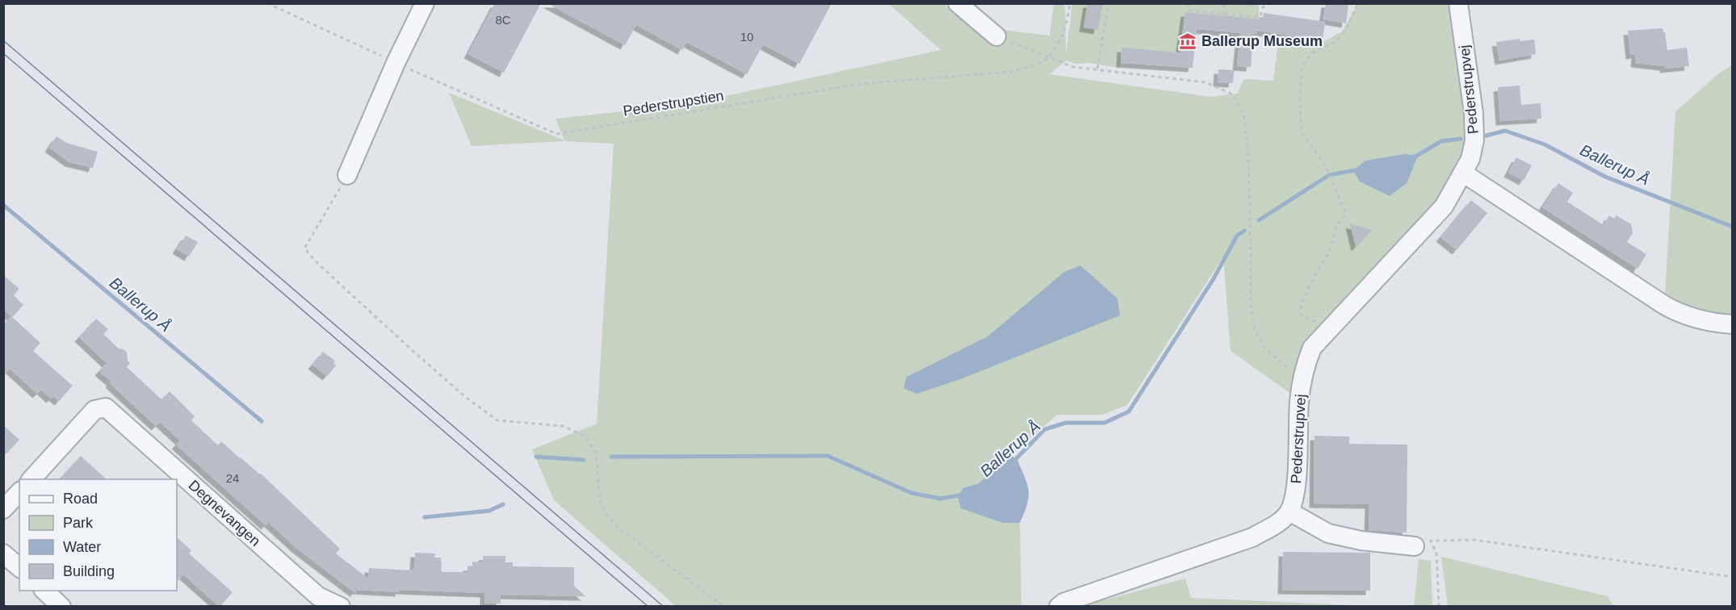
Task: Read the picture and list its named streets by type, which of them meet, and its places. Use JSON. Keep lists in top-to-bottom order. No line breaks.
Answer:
{"streets":{"street":["Pederstrupvej","Degnevangen"],"path":["Pederstrupstien"]},"water":["Ballerup Å"],"places":{"museum":["Ballerup Museum"]},"house_numbers":["8C","10","24"],"legend":["Road","Park","Water","Building"]}
